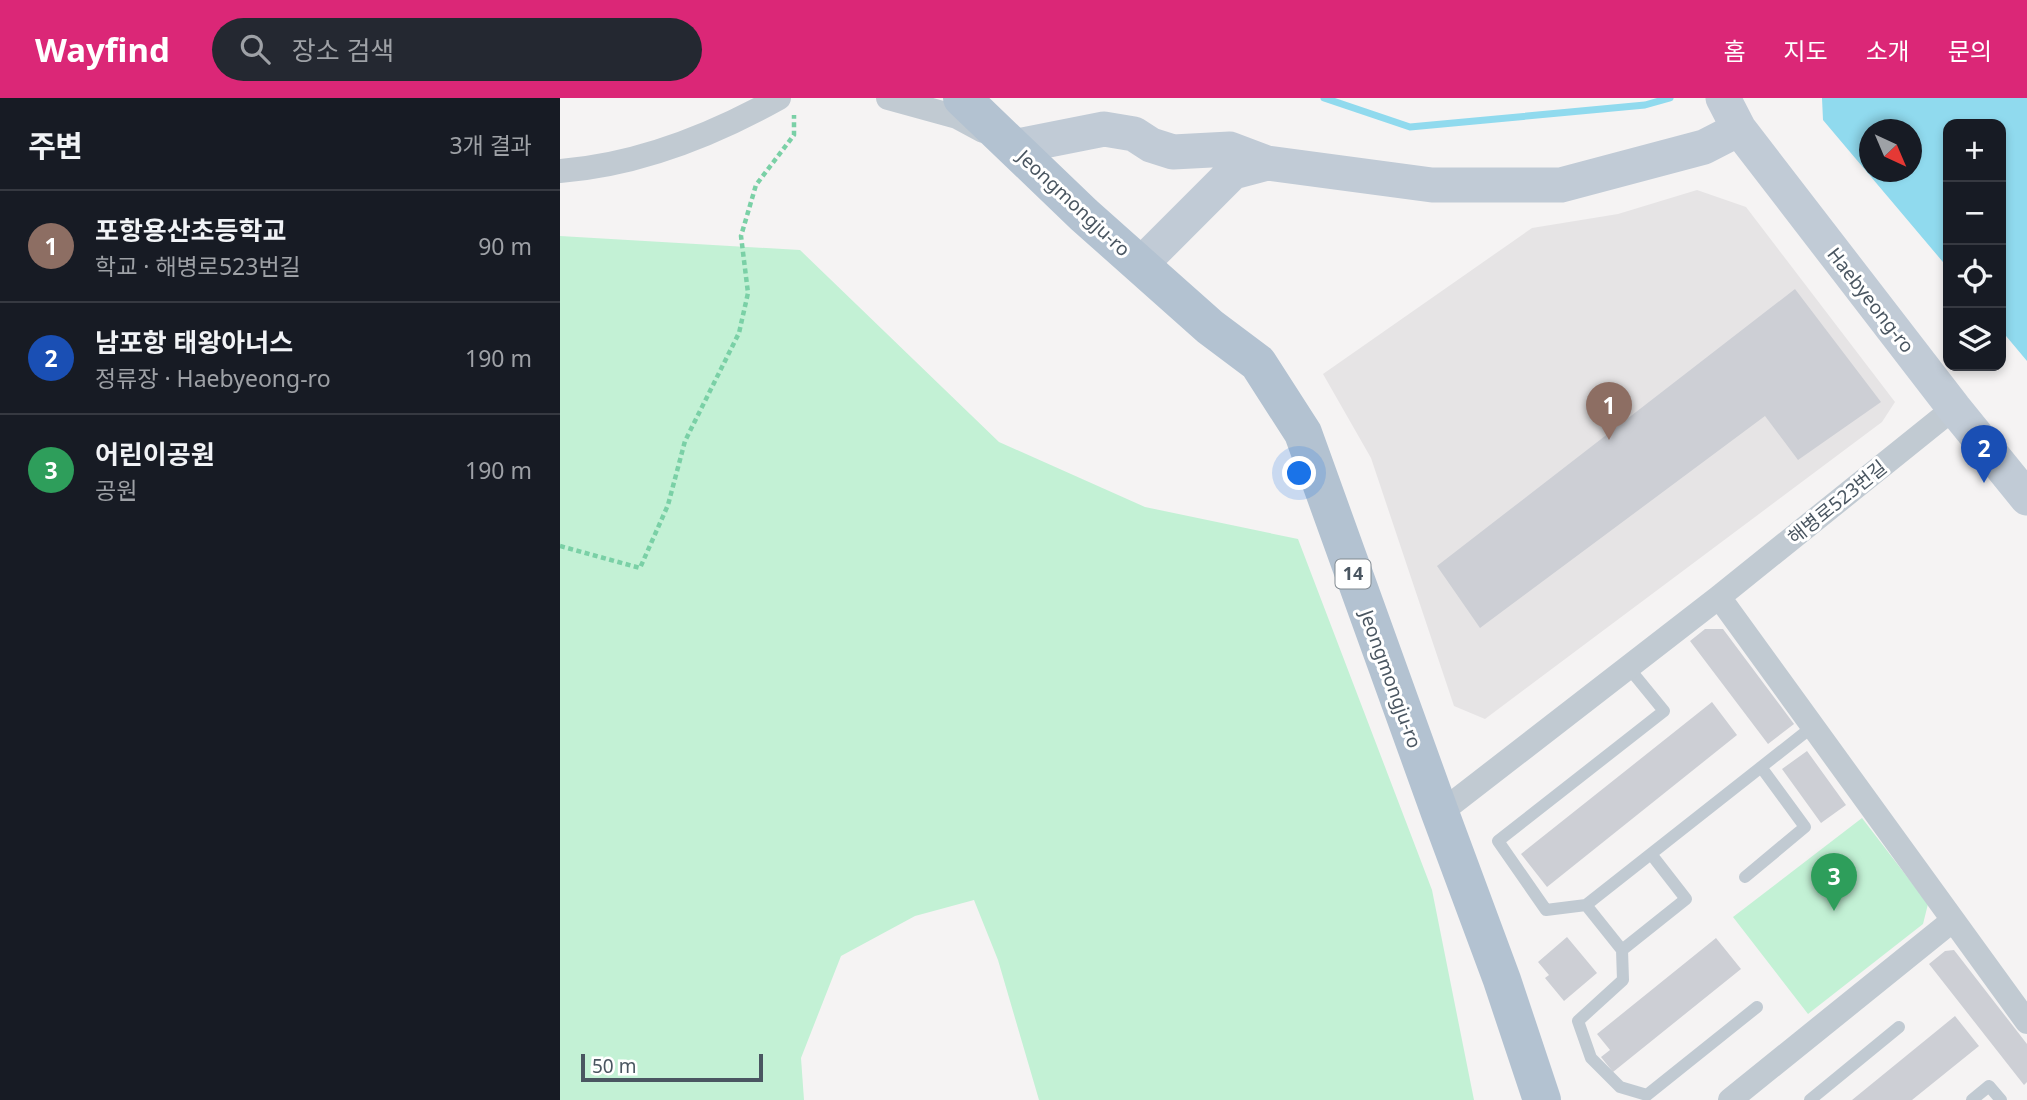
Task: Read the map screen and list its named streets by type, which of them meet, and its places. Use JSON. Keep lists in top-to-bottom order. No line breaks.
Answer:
{"streets":{"main road":["Jeongmongju-ro","14"],"street":["Haebyeong-ro","해병로523번길"]},"crossings":[["Jeongmongju-ro","해병로523번길"],["Haebyeong-ro","해병로523번길"]],"scale_bar":"50 m","north":"bottom right","page":{"header":"Wayfind","search":"장소 검색","nav":["홈","지도","소개","문의"],"heading":["주변","3개 결과"],"map_buttons":["+","−"],"list":[{"mark":"1","name":"포항용산초등학교","note":"학교 · 해병로523번길","value":"90 m"},{"mark":"2","name":"남포항 태왕아너스","note":"정류장 · Haebyeong-ro","value":"190 m"},{"mark":"3","name":"어린이공원","note":"공원","value":"190 m"}],"pins":["1","2","3"],"scale":"50 m"}}
